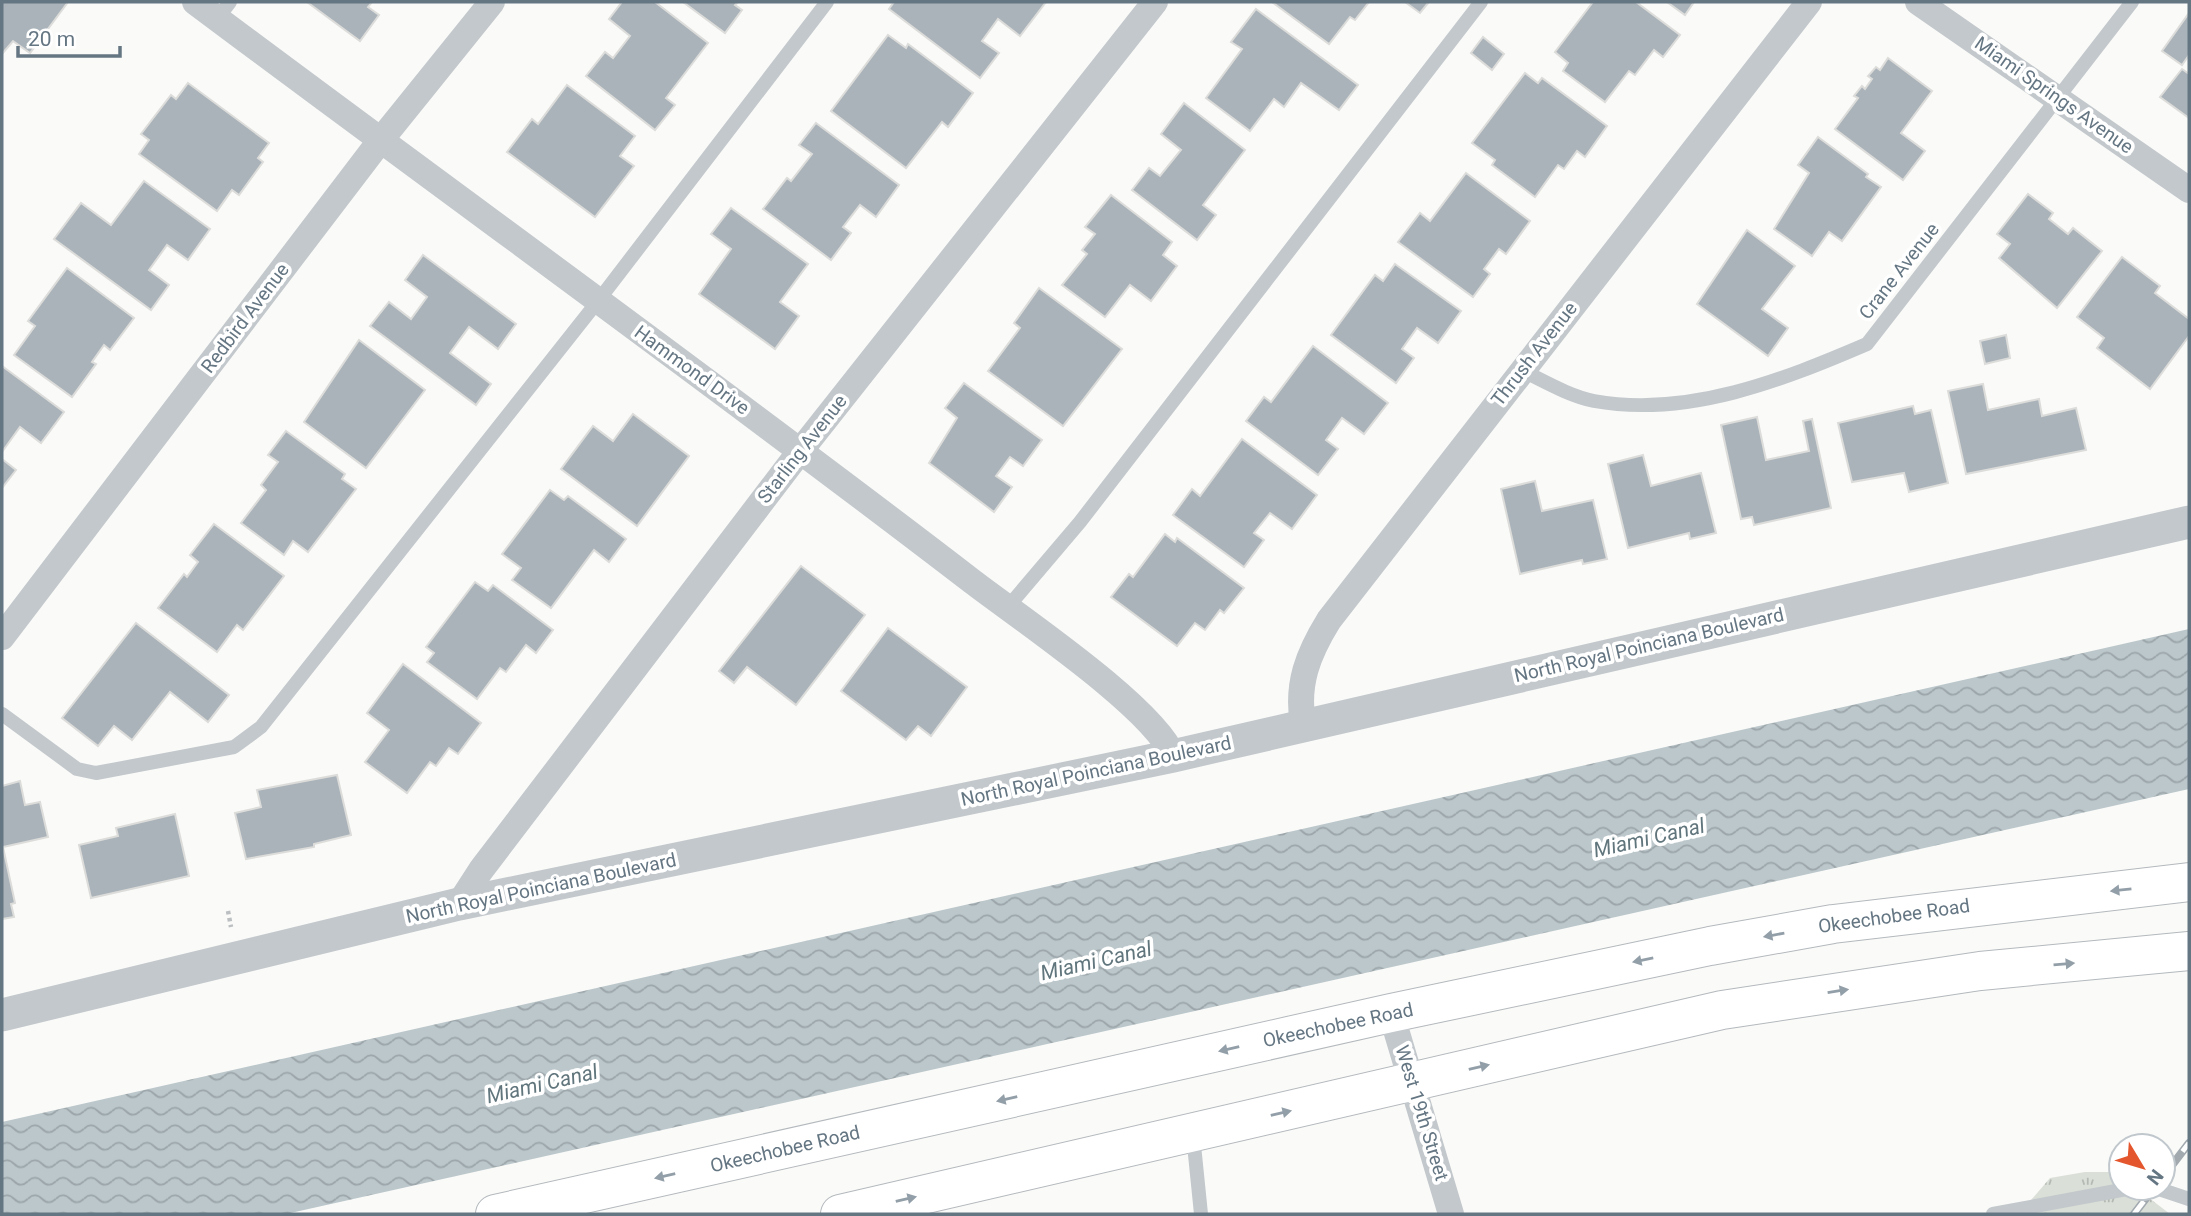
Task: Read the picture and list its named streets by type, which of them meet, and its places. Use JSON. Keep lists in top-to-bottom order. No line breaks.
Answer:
{"streets":{"highway":["Okeechobee Road"],"street":["Miami Springs Avenue","Redbird Avenue","Thrush Avenue","Hammond Drive","Starling Avenue","North Royal Poinciana Boulevard","West 19th Street"],"lane":["Crane Avenue"]},"crossings":[["Miami Springs Avenue","Crane Avenue"],["Crane Avenue","Thrush Avenue"],["Redbird Avenue","Hammond Drive"],["Thrush Avenue","North Royal Poinciana Boulevard"],["Hammond Drive","Starling Avenue"],["Hammond Drive","North Royal Poinciana Boulevard"],["Starling Avenue","North Royal Poinciana Boulevard"],["Okeechobee Road","West 19th Street"]],"water":["Miami Canal"],"scale_bar":"20 m","north":"bottom right"}
